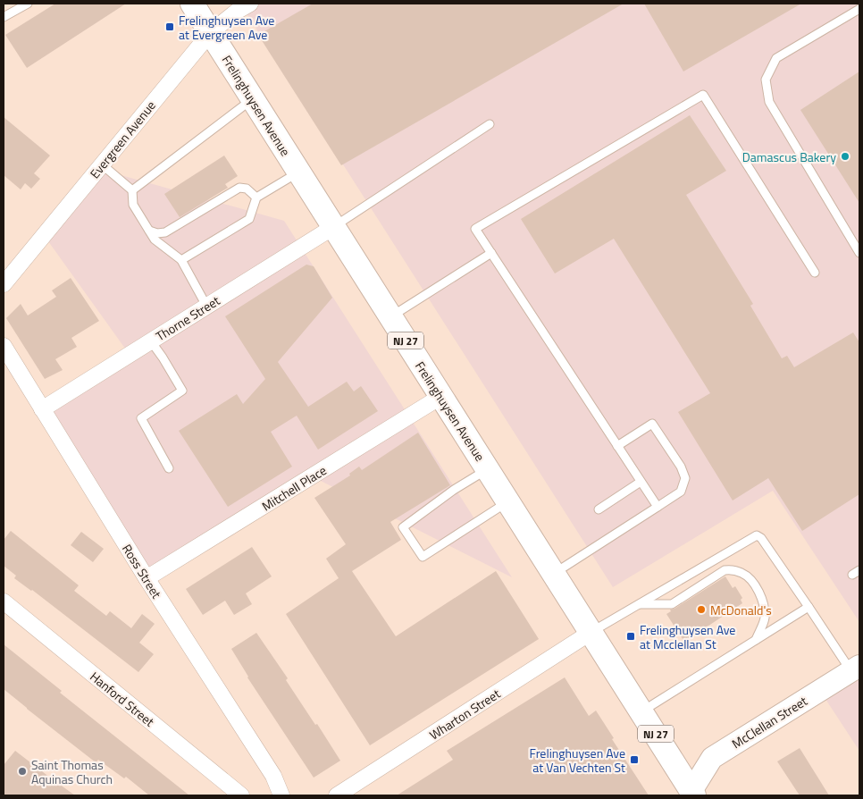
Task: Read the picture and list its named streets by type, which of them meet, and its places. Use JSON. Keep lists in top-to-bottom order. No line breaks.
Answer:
{"streets":{"main road":["Frelinghuysen Avenue","NJ 27","McClellan Street"],"street":["Evergreen Avenue","Thorne Street","Mitchell Place","Ross Street","Hanford Street","Wharton Street"]},"crossings":[["Frelinghuysen Avenue","Evergreen Avenue"],["Frelinghuysen Avenue","Thorne Street"],["Frelinghuysen Avenue","Mitchell Place"],["Frelinghuysen Avenue","Wharton Street"],["Frelinghuysen Avenue","McClellan Street"],["Thorne Street","Ross Street"],["Mitchell Place","Ross Street"]],"places":{"transit":["Frelinghuysen Ave at Evergreen Ave","Frelinghuysen Ave at Mcclellan St","Frelinghuysen Ave at Van Vechten St"],"other":["Damascus Bakery","McDonald's","Saint Thomas Aquinas Church"]}}
